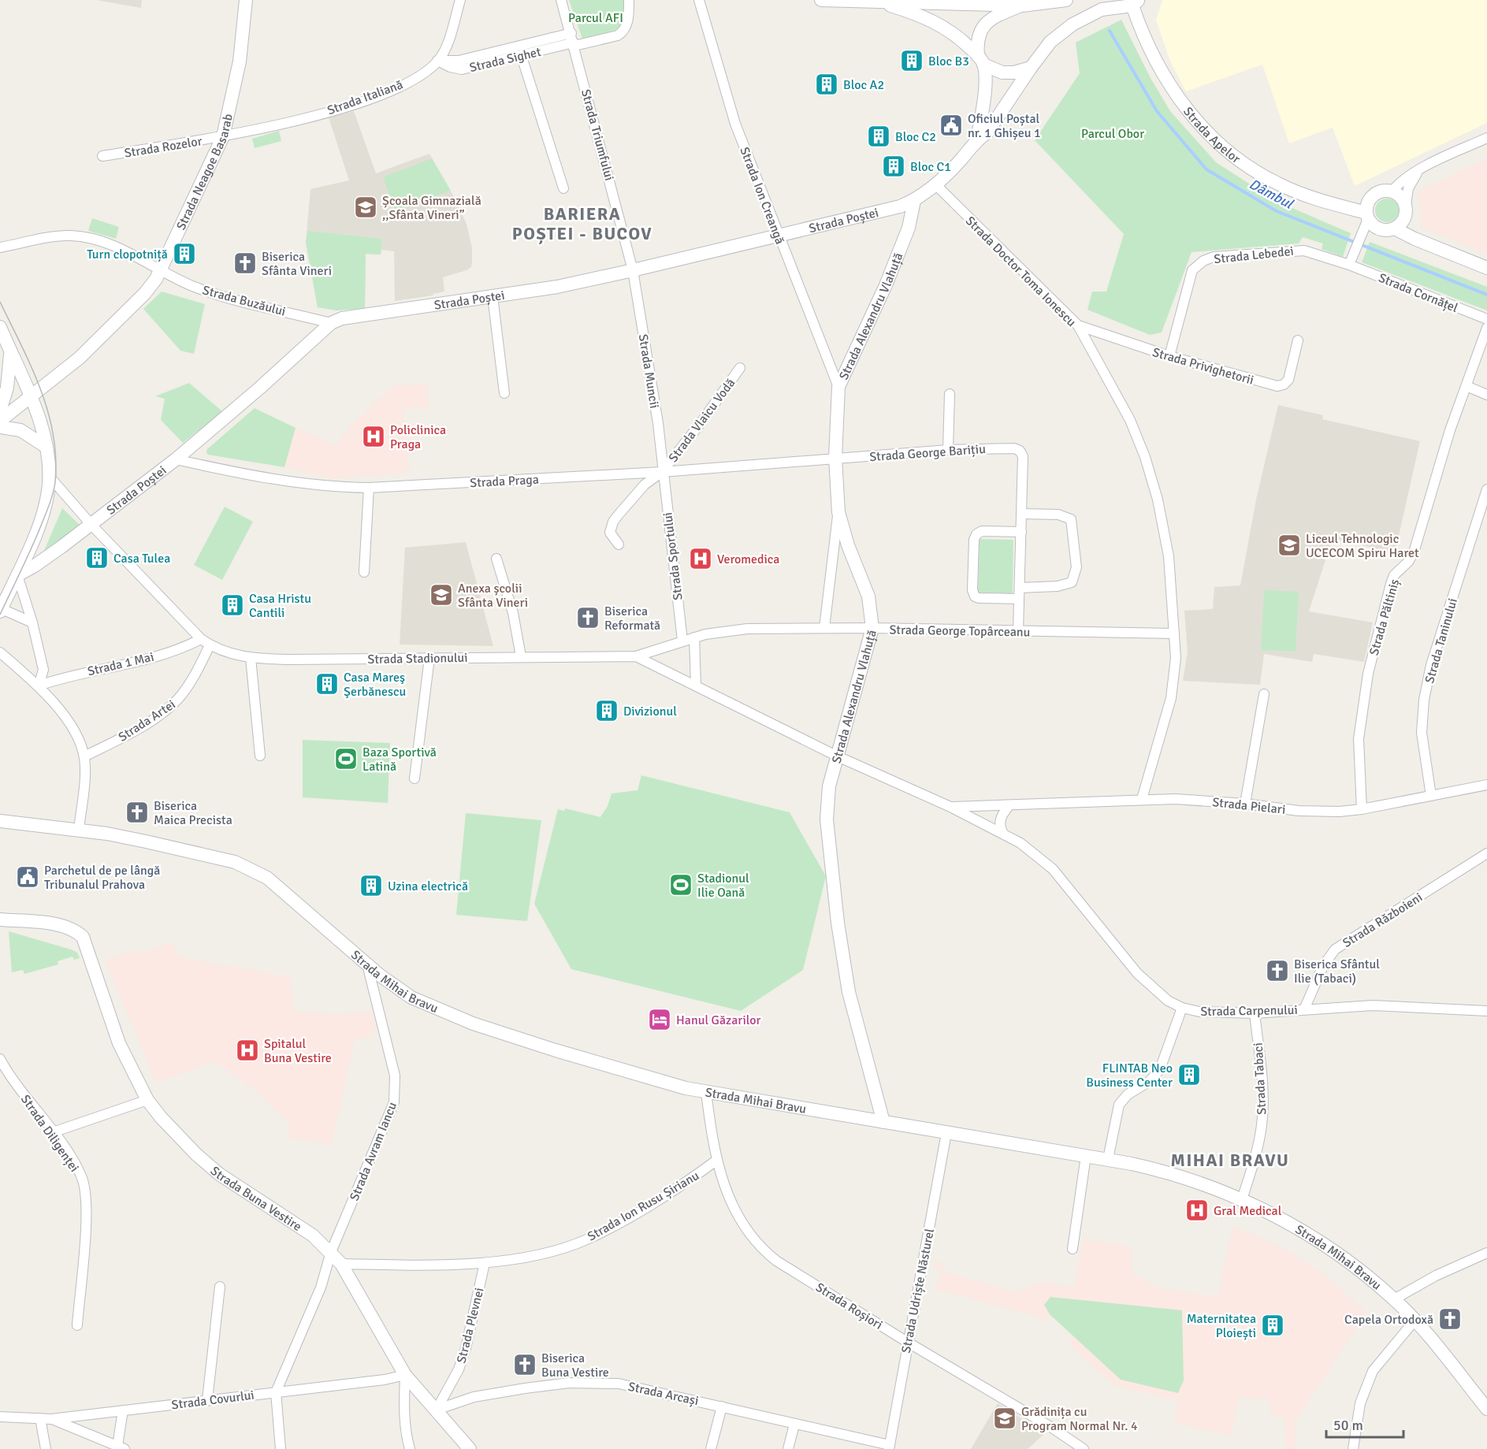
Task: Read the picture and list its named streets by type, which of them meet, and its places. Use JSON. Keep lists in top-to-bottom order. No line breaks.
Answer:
{"streets":{"main road":["Strada Apelor","Strada Neagoe Basarab","Strada Poștei","Strada Alexandru Vlahuță","Strada Mihai Bravu","Strada Buna Vestire"],"street":["Strada Sighet","Strada Italiană","Strada Triumfului","Strada Rozelor","Strada Ion Creangă","Strada Lebedei","Strada Doctor Toma Ionescu","Strada Cornățel","Strada Buzăului","Strada Privighetorii","Strada Muncii","Strada Vlaicu Vodă","Strada George Barițiu","Strada Praga","Strada Sportului","Strada Păltiniș","Strada George Topârceanu","Strada Taninului","Strada Stadionului","Strada 1 Mai","Strada Artei","Strada Pielari","Strada Războieni","Strada Carpenului","Strada Tabaci","Strada Diligenței","Strada Avram Iancu","Strada Ion Rusu Șirianu","Strada Udriște Năsturel","Strada Roșiori","Strada Plevnei","Strada Arcași","Strada Covurlui"]},"crossings":[["Strada Sighet","Strada Italiană"],["Strada Sighet","Strada Triumfului"],["Strada Italiană","Strada Rozelor"],["Strada Italiană","Strada Neagoe Basarab"],["Strada Apelor","Strada Poștei"],["Strada Triumfului","Strada Poștei"],["Strada Triumfului","Strada Muncii"],["Strada Rozelor","Strada Neagoe Basarab"],["Strada Neagoe Basarab","Strada Buzăului"],["Strada Ion Creangă","Strada Poștei"],["Strada Ion Creangă","Strada Alexandru Vlahuță"],["Strada Poștei","Strada Doctor Toma Ionescu"],["Strada Poștei","Strada Buzăului"],["Strada Poștei","Strada Alexandru Vlahuță"],["Strada Poștei","Strada Muncii"],["Strada Poștei","Strada Praga"],["Strada Poștei","Strada Stadionului"],["Strada Lebedei","Strada Cornățel"],["Strada Lebedei","Strada Privighetorii"],["Strada Doctor Toma Ionescu","Strada Privighetorii"],["Strada Doctor Toma Ionescu","Strada George Topârceanu"],["Strada Doctor Toma Ionescu","Strada Pielari"],["Strada Alexandru Vlahuță","Strada George Barițiu"],["Strada Alexandru Vlahuță","Strada Praga"],["Strada Alexandru Vlahuță","Strada George Topârceanu"],["Strada Alexandru Vlahuță","Strada Stadionului"],["Strada Alexandru Vlahuță","Strada Pielari"],["Strada Alexandru Vlahuță","Strada Mihai Bravu"],["Strada Muncii","Strada Vlaicu Vodă"],["Strada Muncii","Strada Praga"],["Strada Muncii","Strada Sportului"],["Strada Vlaicu Vodă","Strada Praga"],["Strada Vlaicu Vodă","Strada Sportului"],["Strada George Barițiu","Strada Praga"],["Strada Praga","Strada Sportului"],["Strada Sportului","Strada George Topârceanu"],["Strada Păltiniș","Strada Pielari"],["Strada George Topârceanu","Strada Stadionului"],["Strada Taninului","Strada Pielari"],["Strada Stadionului","Strada 1 Mai"],["Strada Stadionului","Strada Artei"],["Strada Stadionului","Strada Pielari"],["Strada Pielari","Strada Carpenului"],["Strada Războieni","Strada Carpenului"],["Strada Mihai Bravu","Strada Tabaci"],["Strada Mihai Bravu","Strada Avram Iancu"],["Strada Mihai Bravu","Strada Udriște Năsturel"],["Strada Mihai Bravu","Strada Roșiori"],["Strada Carpenului","Strada Tabaci"],["Strada Avram Iancu","Strada Buna Vestire"],["Strada Buna Vestire","Strada Ion Rusu Șirianu"],["Strada Buna Vestire","Strada Plevnei"],["Strada Buna Vestire","Strada Arcași"],["Strada Ion Rusu Șirianu","Strada Roșiori"],["Strada Ion Rusu Șirianu","Strada Plevnei"],["Strada Udriște Năsturel","Strada Roșiori"],["Strada Udriște Năsturel","Strada Arcași"],["Strada Plevnei","Strada Arcași"]],"districts":["BARIERA POȘTEI - BUCOV","MIHAI BRAVU"],"water":["Dâmbul"],"parks":["Parcul AFI","Parcul Obor"],"places":{"building":["Bloc B3","Bloc A2","Bloc C2","Bloc C1","Turn clopotniță","Casa Tulea","Casa Hristu Cantili","Casa Mareş Şerbănescu","Divizionul","Uzina electrică","FLINTAB Neo Business Center","Maternitatea Ploiești"],"public building":["Oficiul Poștal nr. 1 Ghișeu 1","Parchetul de pe lângă Tribunalul Prahova"],"school or university":["Școala Gimnazială ,,Sfânta Vineri”","Liceul Tehnologic UCECOM Spiru Haret","Anexa școlii Sfânta Vineri","Grădinița cu Program Normal Nr. 4"],"church":["Biserica Sfânta Vineri","Biserica Reformată","Biserica Maica Precista","Biserica Sfântul Ilie (Tabaci)","Capela Ortodoxă","Biserica Buna Vestire"],"hospital":["Policlinica Praga","Veromedica","Spitalul Buna Vestire","Gral Medical"],"sports":["Baza Sportivă Latină","Stadionul Ilie Oană"],"hotel":["Hanul Găzarilor"]},"scale_bar":"50 m"}
